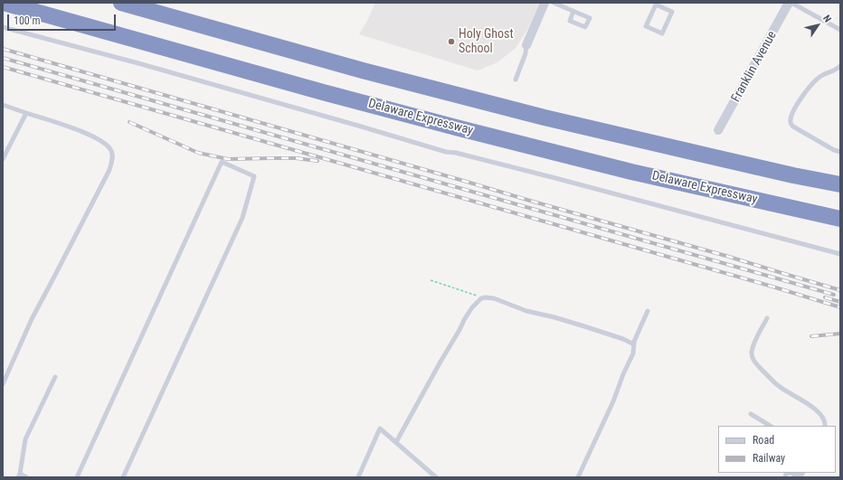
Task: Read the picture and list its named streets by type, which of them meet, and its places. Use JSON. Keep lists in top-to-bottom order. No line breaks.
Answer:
{"streets":{"highway":["Delaware Expressway"],"street":["Franklin Avenue"]},"places":["Holy Ghost School"],"legend":["Road","Railway"],"scale_bar":"100 m","north":"top right"}
